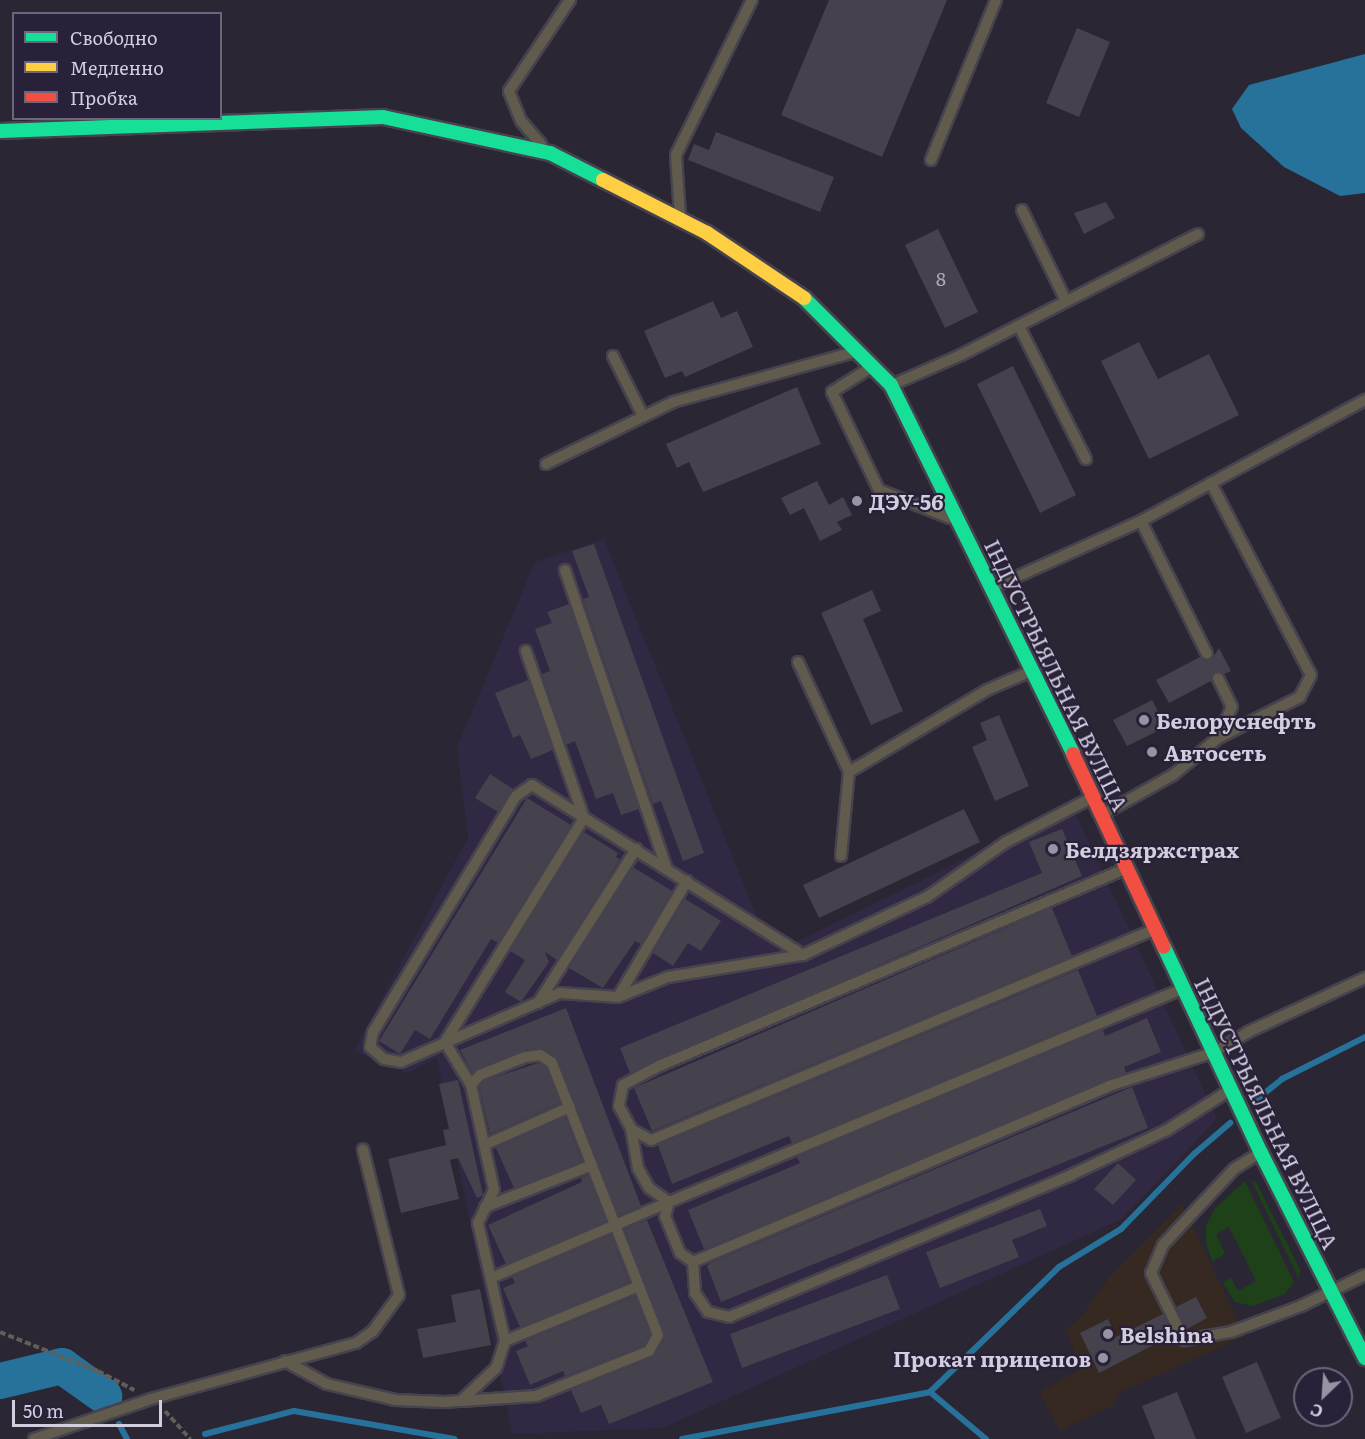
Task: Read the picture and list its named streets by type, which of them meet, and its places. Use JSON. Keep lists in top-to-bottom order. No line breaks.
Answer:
{"streets":{"street":["ІНДУСТРЫЯЛЬНАЯ ВУЛІЦА"]},"places":["ДЭУ-56","Белоруснефть","Автосеть","Белдзяржстрах","Belshina","Прокат прицепов"],"house_numbers":["8"],"legend":["Свободно","Медленно","Пробка"],"scale_bar":"50 m","north":"bottom left"}
